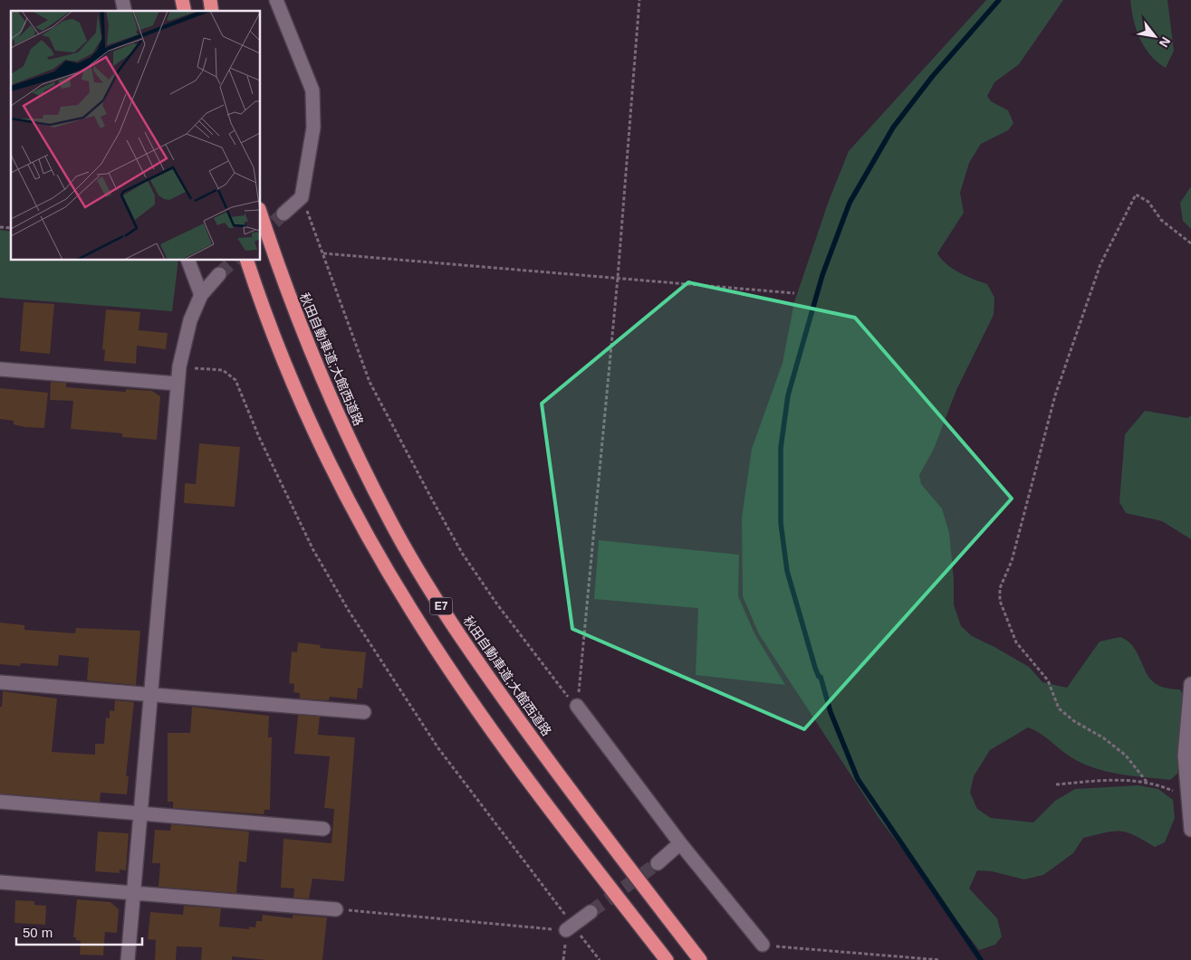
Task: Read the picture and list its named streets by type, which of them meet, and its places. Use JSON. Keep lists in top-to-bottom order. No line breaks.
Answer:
{"streets":{"highway":["秋田自動車道;大館西道路","E7"]},"scale_bar":"50 m","north":"bottom right"}
